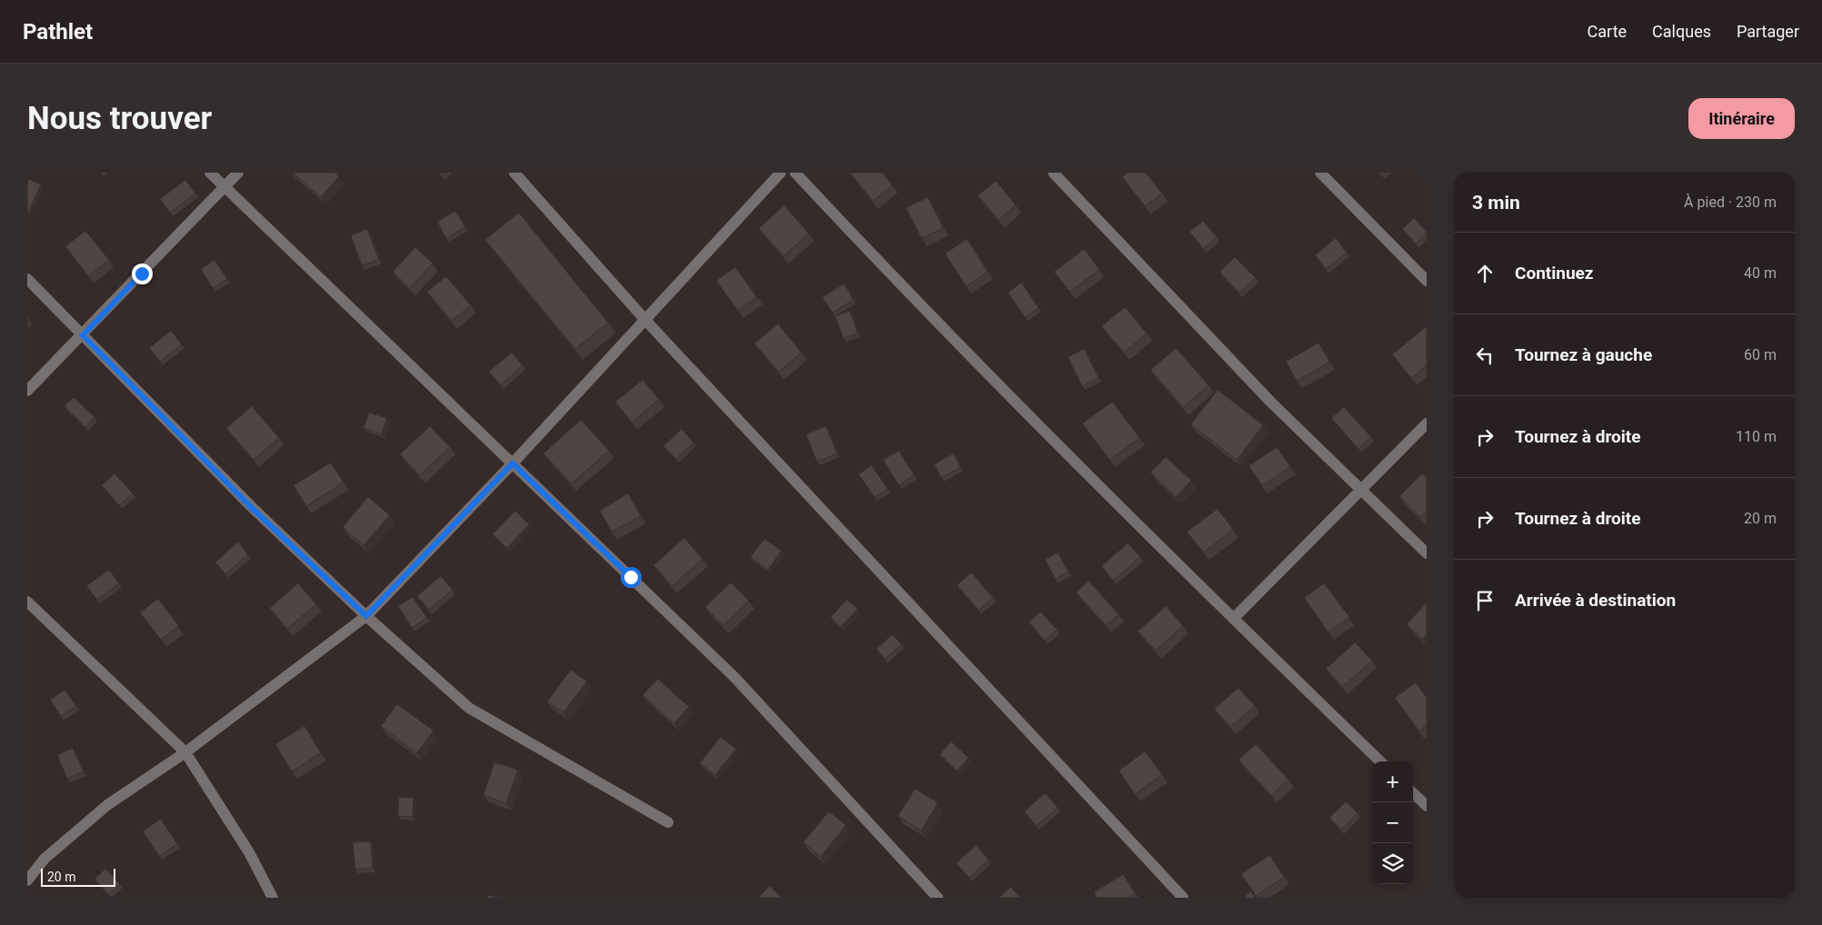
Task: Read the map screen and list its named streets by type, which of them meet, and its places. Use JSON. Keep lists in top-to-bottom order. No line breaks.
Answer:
{"scale_bar":"20 m","page":{"header":"Pathlet","nav":["Carte","Calques","Partager"],"buttons":"Itinéraire","title":"Nous trouver","heading":["3 min","À pied · 230 m"],"list":[["Continuez","40 m"],["Tournez à gauche","60 m"],["Tournez à droite","110 m"],["Tournez à droite","20 m"],"Arrivée à destination"],"map_buttons":["+","−"],"scale":"20 m"}}
